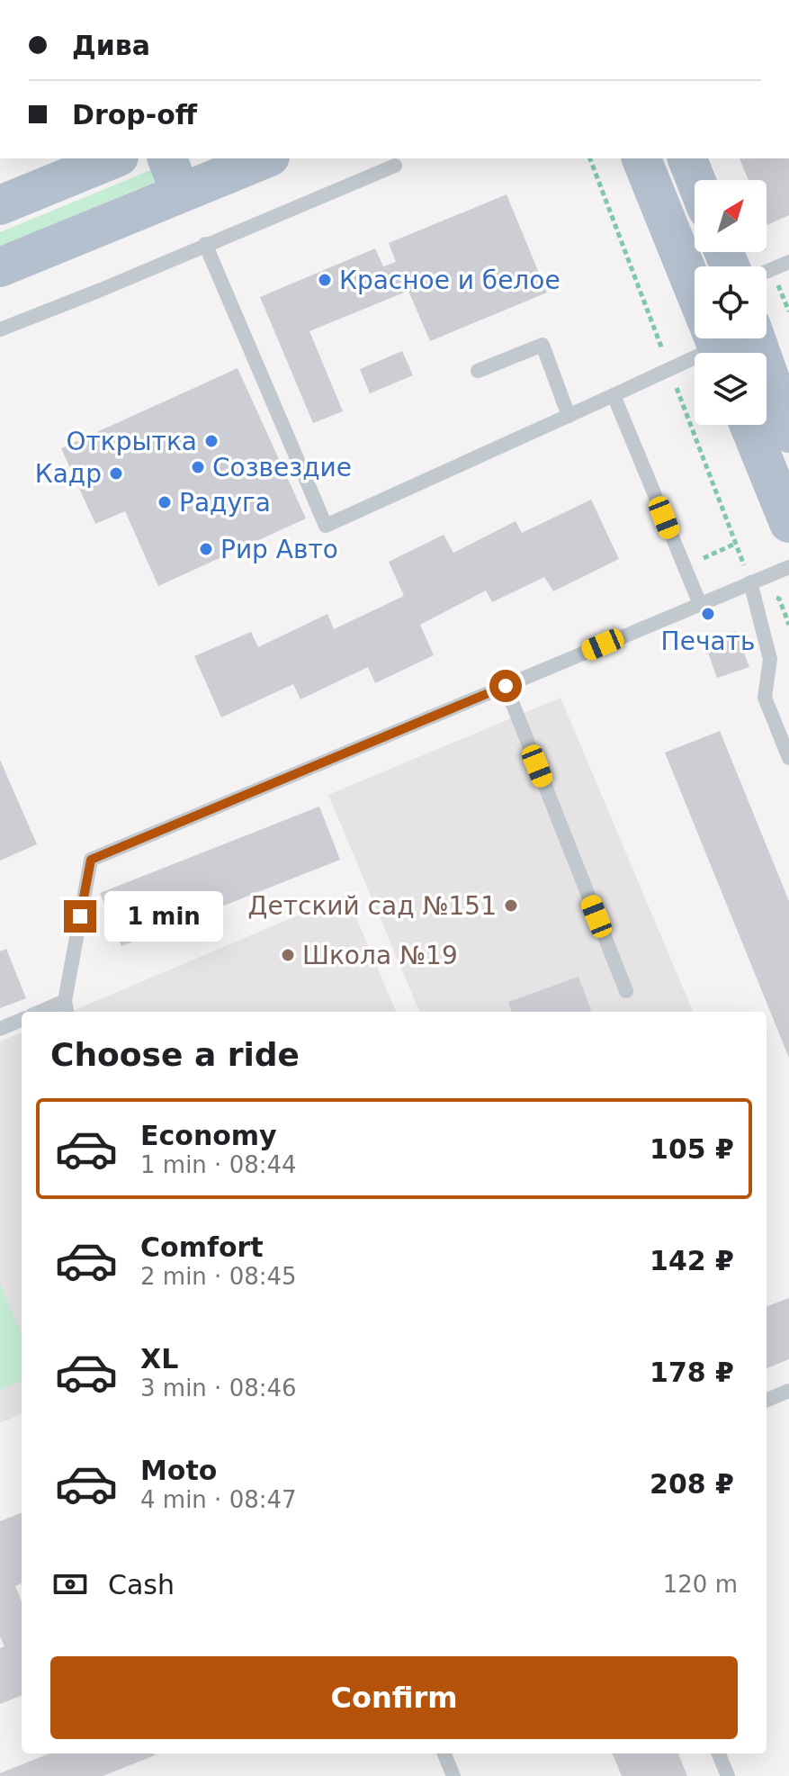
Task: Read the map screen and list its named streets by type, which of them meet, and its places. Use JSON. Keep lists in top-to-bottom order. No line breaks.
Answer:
{"places":["Красное и белое","Открытка","Созвездие","Кадр","Радуга","Рир Авто","Печать","Детский сад №151","Школа №19"],"north":"top right","page":{"banner":["Дива","Drop-off"],"bubble":"1 min","heading":"Choose a ride","list":[{"name":"Economy","note":"1 min · 08:44","value":"105 ₽"},{"name":"Comfort","note":"2 min · 08:45","value":"142 ₽"},{"name":"XL","note":"3 min · 08:46","value":"178 ₽"},{"name":"Moto","note":"4 min · 08:47","value":"208 ₽"}],"pay":["Cash","120 m"],"buttons":"Confirm"}}
